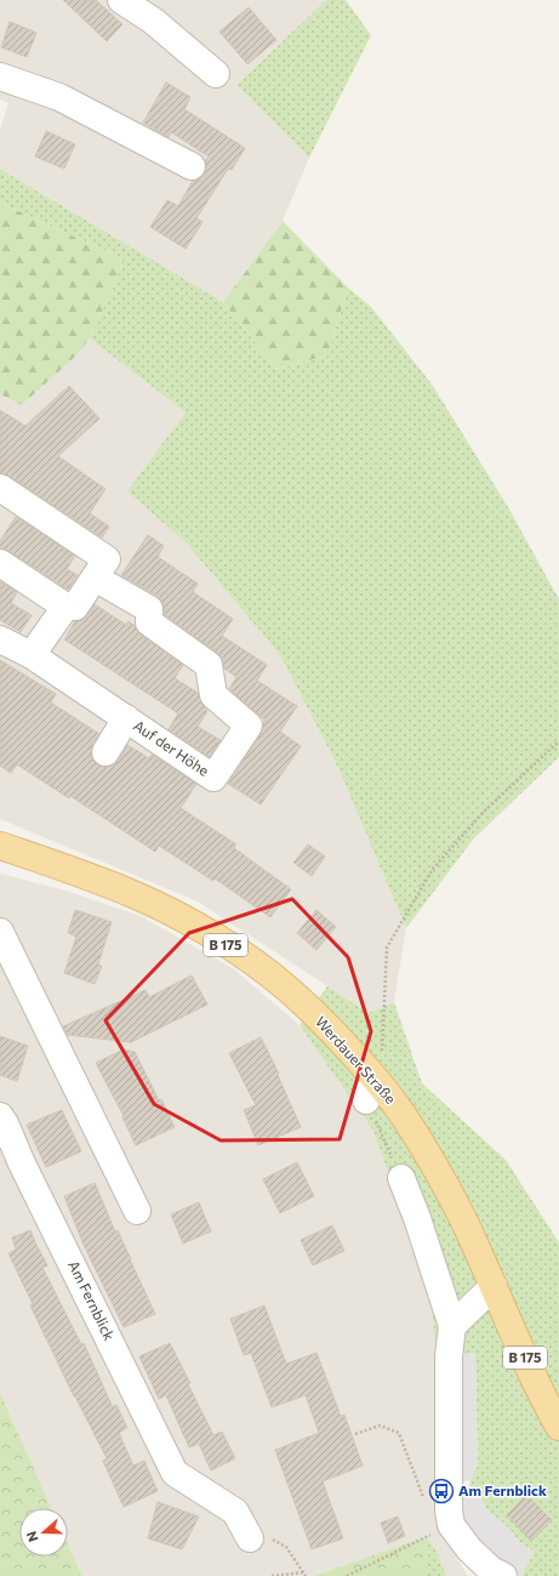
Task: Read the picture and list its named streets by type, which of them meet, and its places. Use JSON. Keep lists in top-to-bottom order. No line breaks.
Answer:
{"streets":{"main road":["B 175","Werdauer Straße"],"street":["Auf der Höhe","Am Fernblick"]},"places":{"bus stop":["Am Fernblick"]},"north":"left"}
